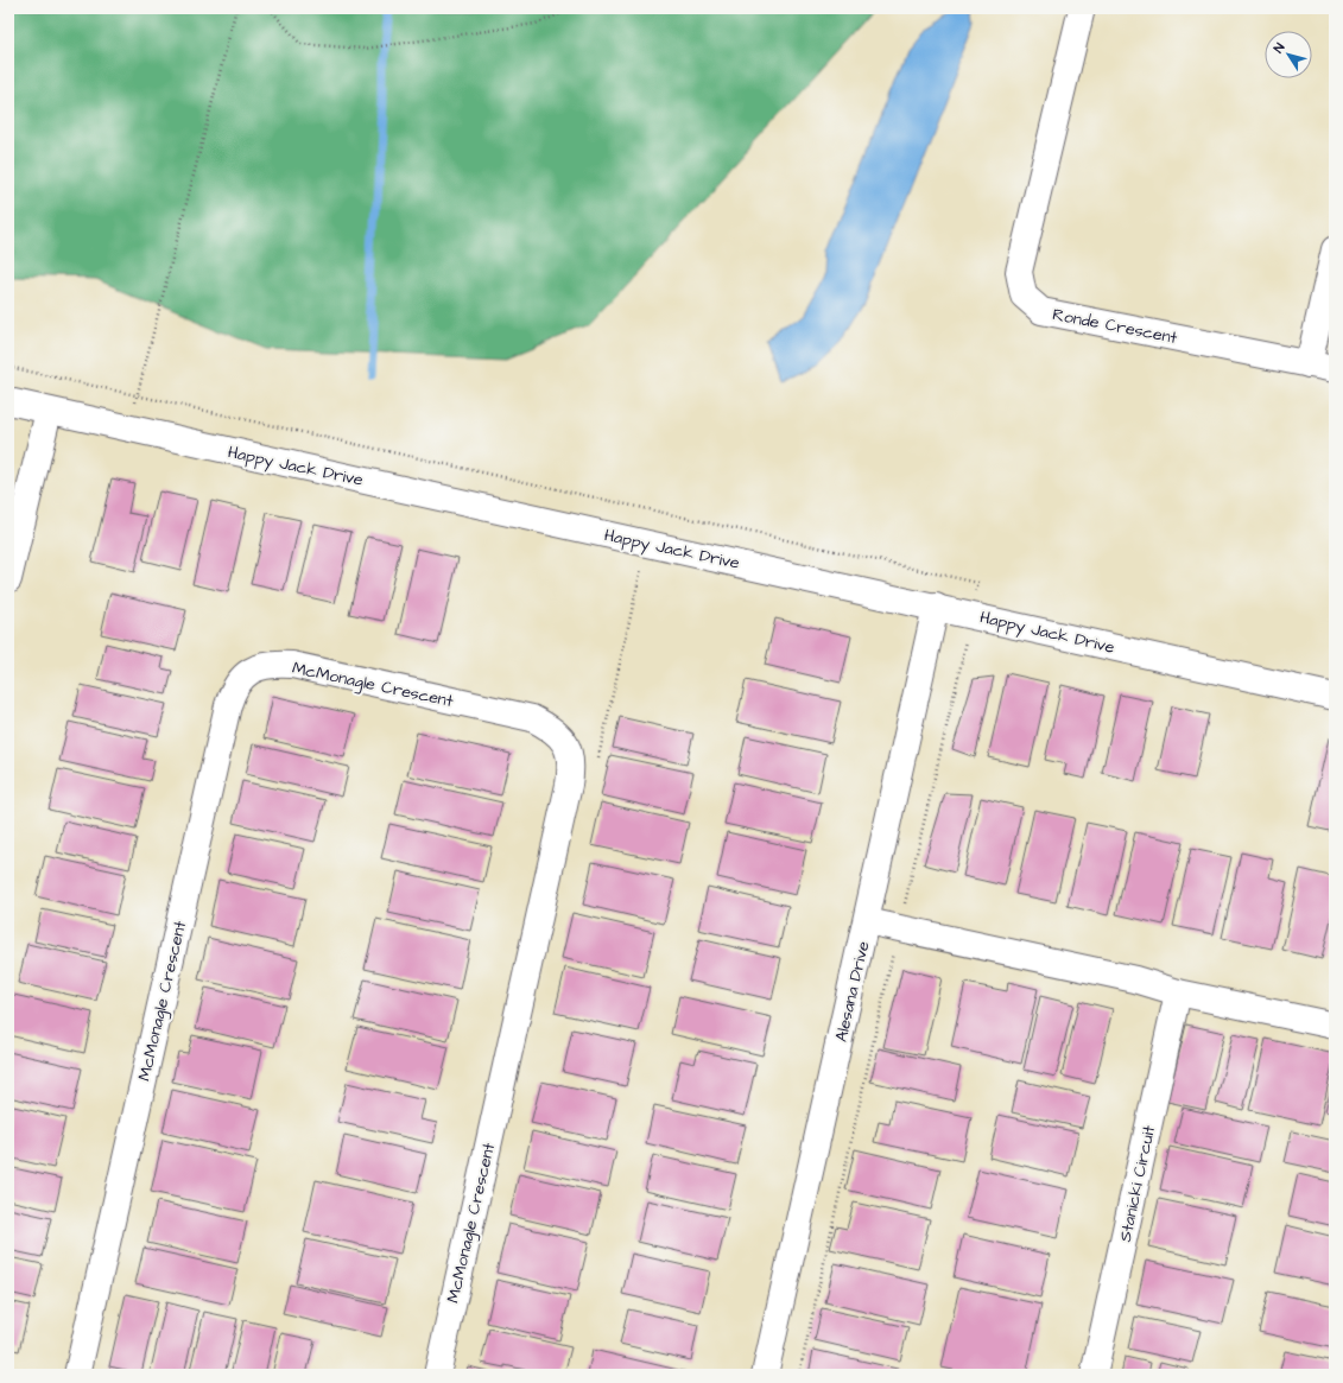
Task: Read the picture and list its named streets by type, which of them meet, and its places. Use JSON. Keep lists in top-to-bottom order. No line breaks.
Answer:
{"streets":{"street":["Ronde Crescent","Happy Jack Drive","McMonagle Crescent","Alesana Drive","Stanicki Circuit"]},"crossings":[["Happy Jack Drive","Alesana Drive"]],"north":"top left"}
